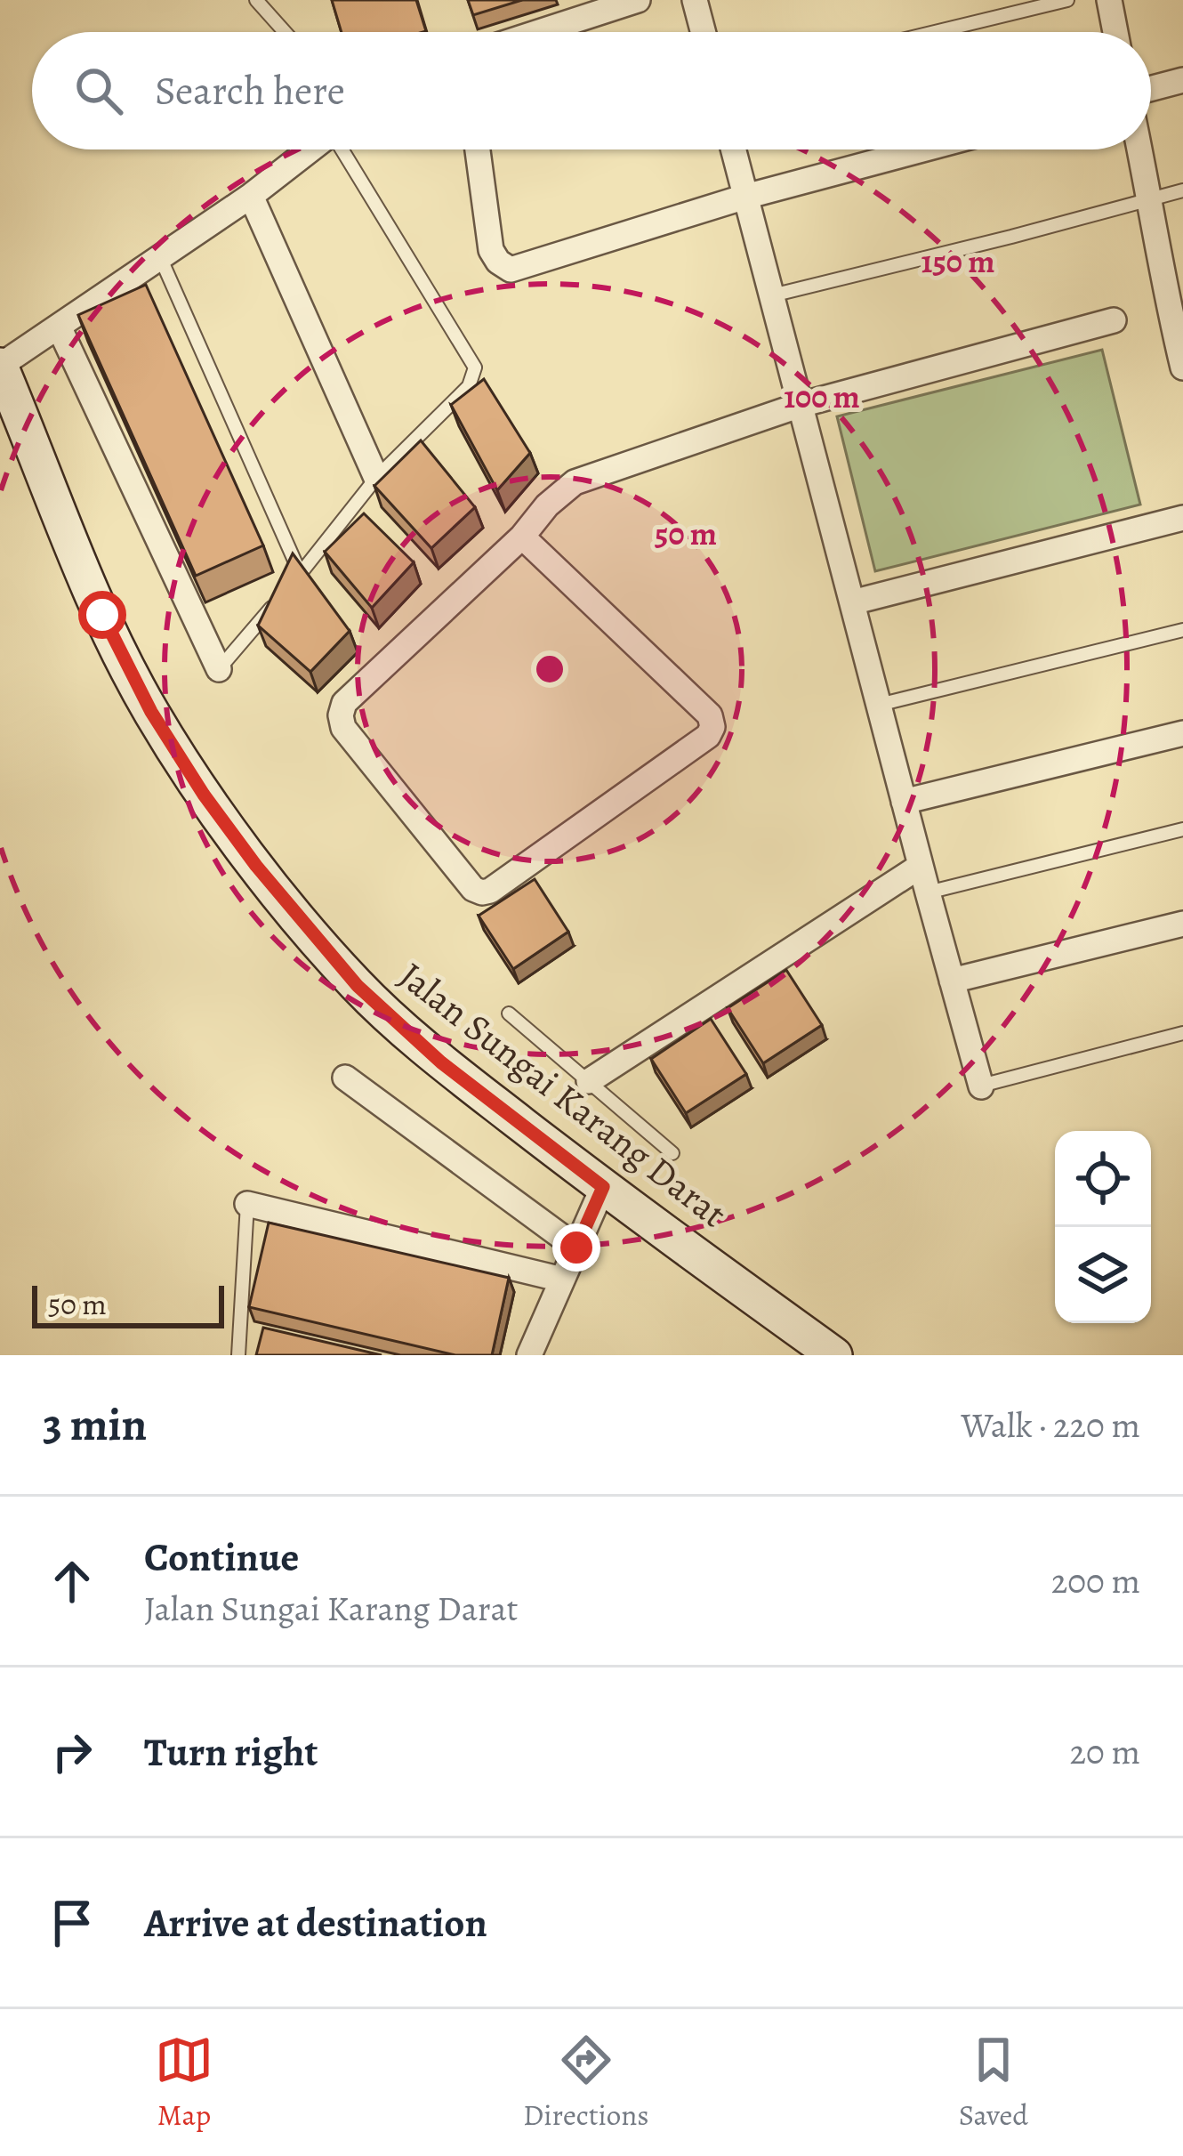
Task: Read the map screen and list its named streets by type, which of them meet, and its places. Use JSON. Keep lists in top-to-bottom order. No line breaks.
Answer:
{"streets":{"street":["Jalan Sungai Karang Darat"]},"scale_bar":"50 m","page":{"search":"Search here","scale":"50 m","heading":["3 min","Walk · 220 m"],"list":[["Continue","Jalan Sungai Karang Darat","200 m"],["Turn right","20 m"],"Arrive at destination"],"nav":["Map","Directions","Saved"]},"rings":["150 m","100 m","50 m"]}
